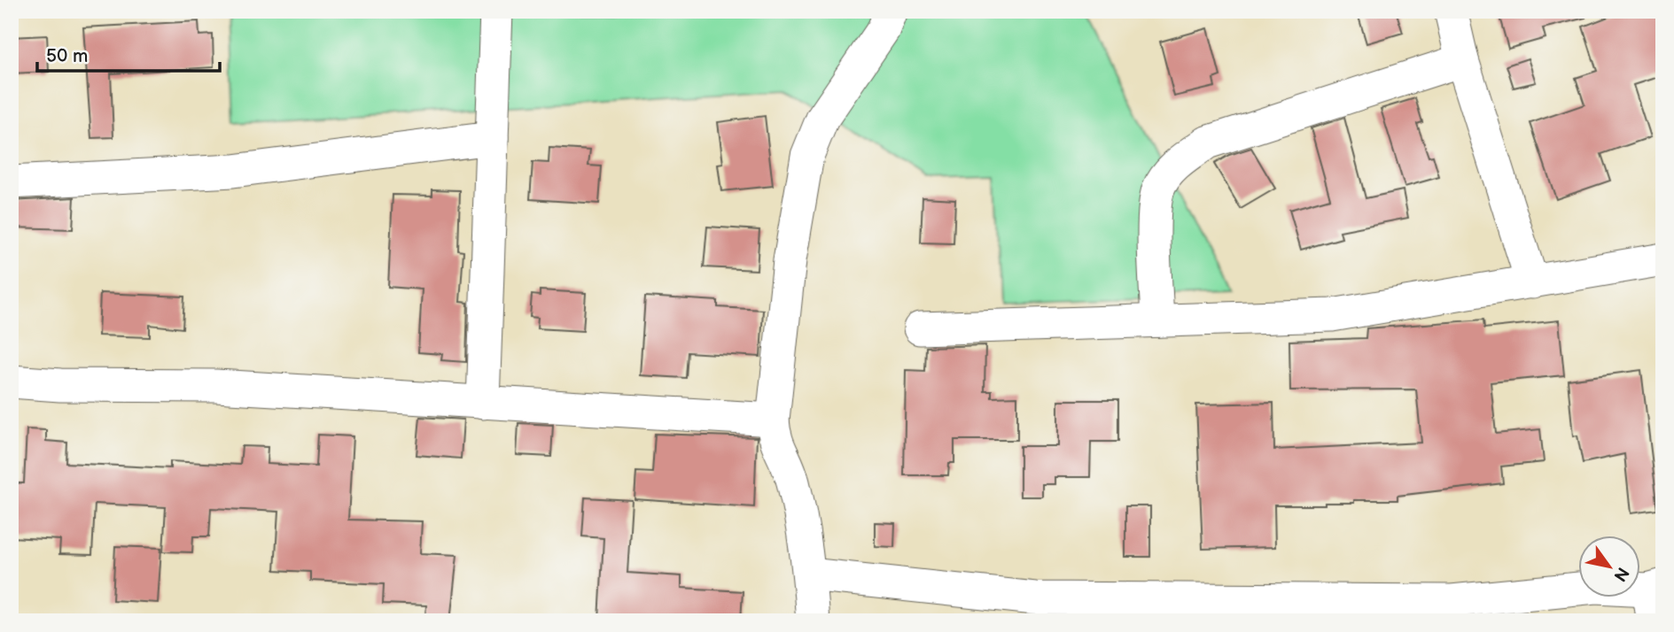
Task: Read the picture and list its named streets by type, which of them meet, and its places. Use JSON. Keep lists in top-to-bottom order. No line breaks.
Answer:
{"scale_bar":"50 m","north":"bottom right"}
